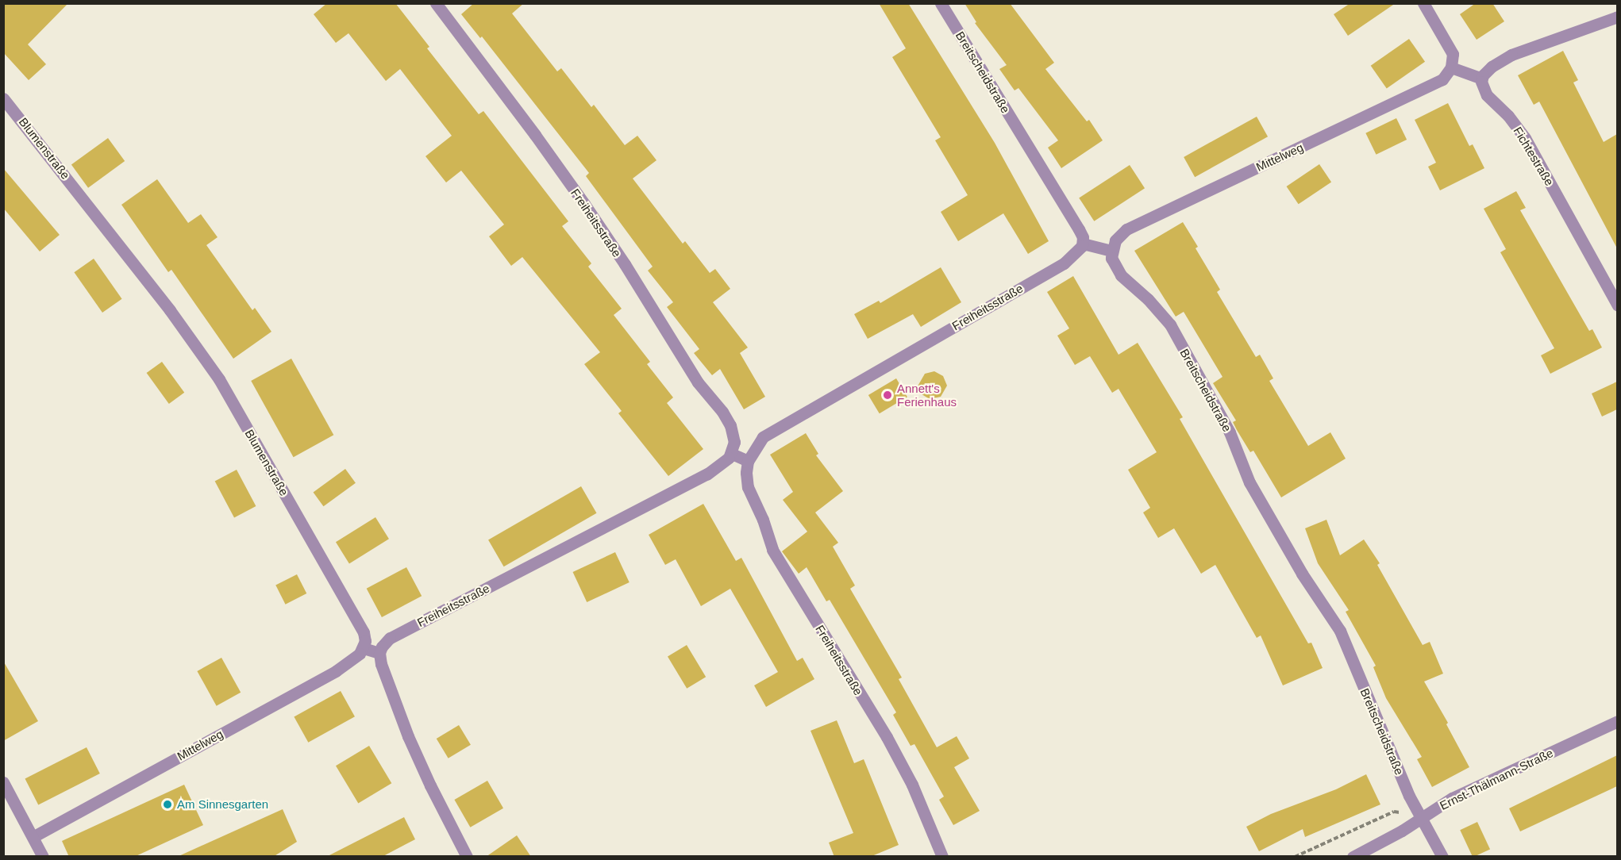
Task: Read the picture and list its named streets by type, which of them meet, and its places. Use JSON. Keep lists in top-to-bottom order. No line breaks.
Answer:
{"streets":{"street":["Breitscheidstraße","Blumenstraße","Fichtestraße","Mittelweg","Freiheitsstraße","Ernst-Thälmann-Straße"]},"crossings":[["Breitscheidstraße","Mittelweg"],["Breitscheidstraße","Freiheitsstraße"],["Breitscheidstraße","Ernst-Thälmann-Straße"],["Blumenstraße","Mittelweg"]],"places":["Annett's Ferienhaus","Am Sinnesgarten"]}
